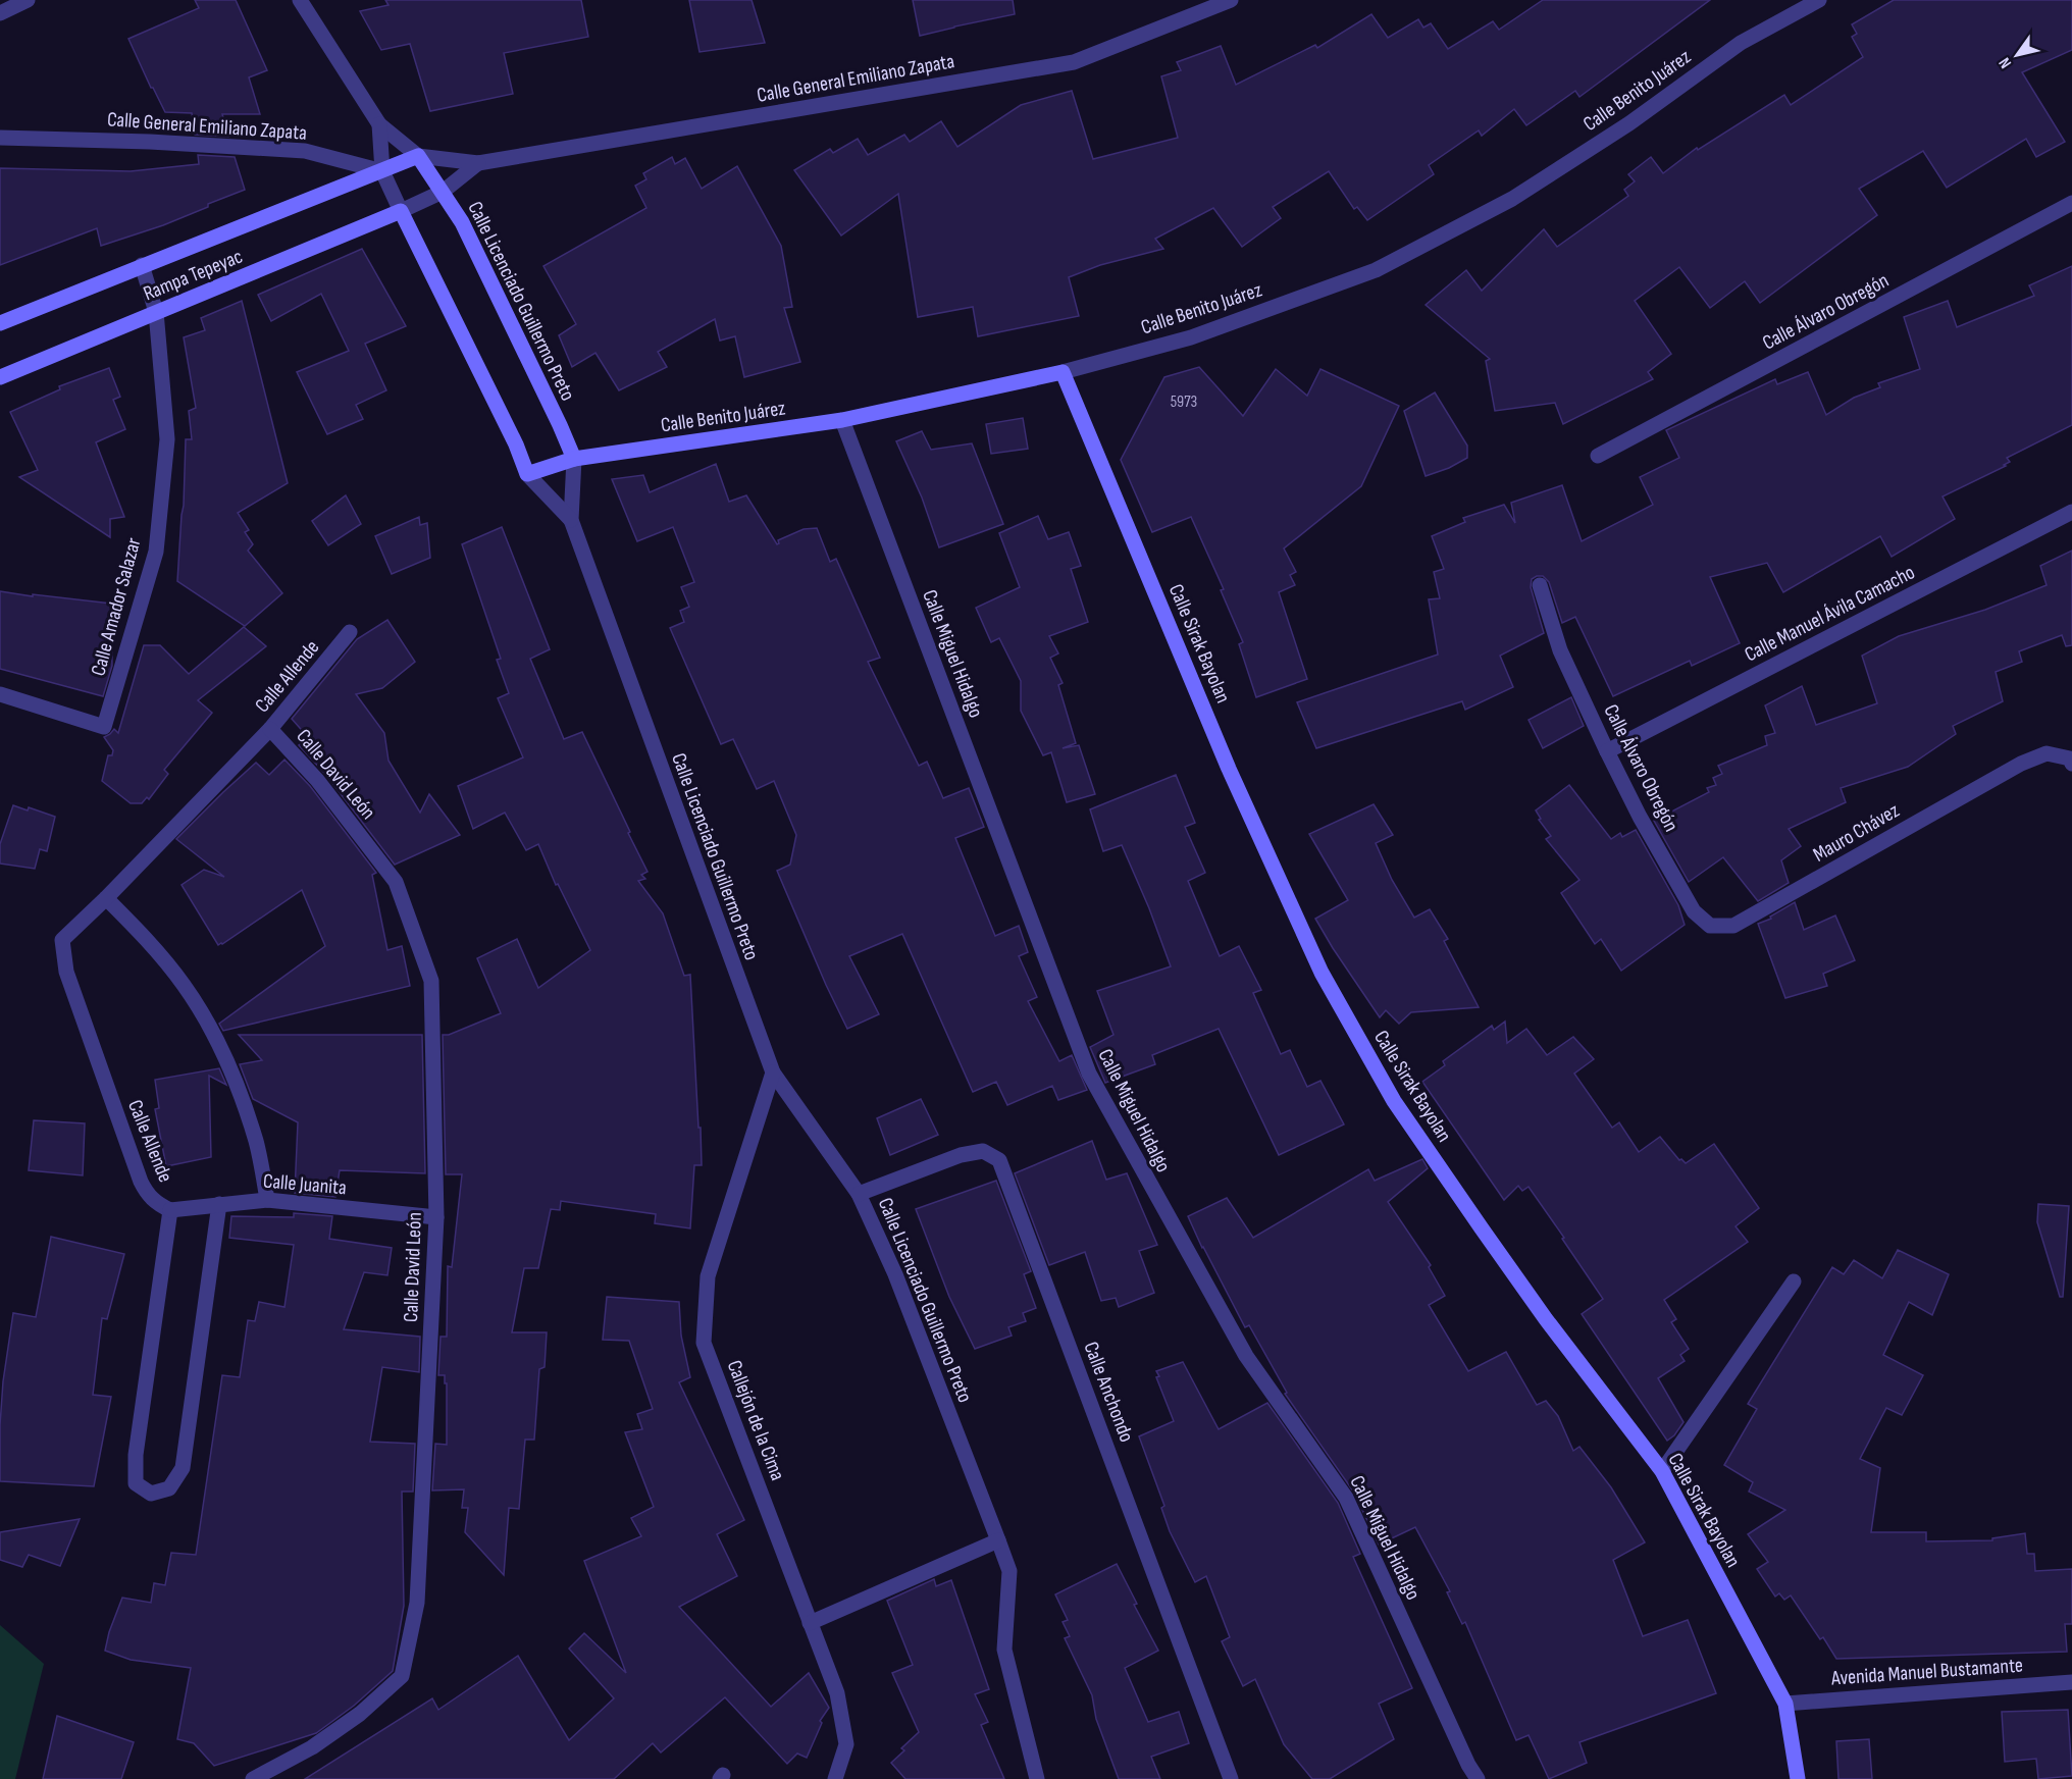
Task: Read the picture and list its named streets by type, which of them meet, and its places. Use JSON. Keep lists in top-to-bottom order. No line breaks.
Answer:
{"streets":{"main road":["Calle General Emiliano Zapata","Calle Benito Juárez","Rampa Tepeyac","Calle Licenciado Guillermo Preto","Calle Sirak Bayolan"],"street":["Calle Álvaro Obregón","Calle Amador Salazar","Calle Manuel Ávila Camacho","Calle Miguel Hidalgo","Calle Allende","Calle David León","Mauro Chávez","Calle Juanita","Calle Anchondo","Callejón de la Cima","Avenida Manuel Bustamante"]},"crossings":[["Calle General Emiliano Zapata","Rampa Tepeyac"],["Calle General Emiliano Zapata","Calle Licenciado Guillermo Preto"],["Calle Benito Juárez","Calle Licenciado Guillermo Preto"],["Calle Benito Juárez","Calle Sirak Bayolan"],["Calle Benito Juárez","Calle Miguel Hidalgo"],["Rampa Tepeyac","Calle Licenciado Guillermo Preto"],["Rampa Tepeyac","Calle Amador Salazar"],["Calle Licenciado Guillermo Preto","Calle Anchondo"],["Calle Licenciado Guillermo Preto","Callejón de la Cima"],["Calle Álvaro Obregón","Calle Manuel Ávila Camacho"],["Calle Álvaro Obregón","Mauro Chávez"],["Calle Sirak Bayolan","Avenida Manuel Bustamante"],["Calle Allende","Calle David León"],["Calle Allende","Calle Juanita"],["Calle David León","Calle Juanita"]],"house_numbers":["5973"],"north":"bottom left"}
